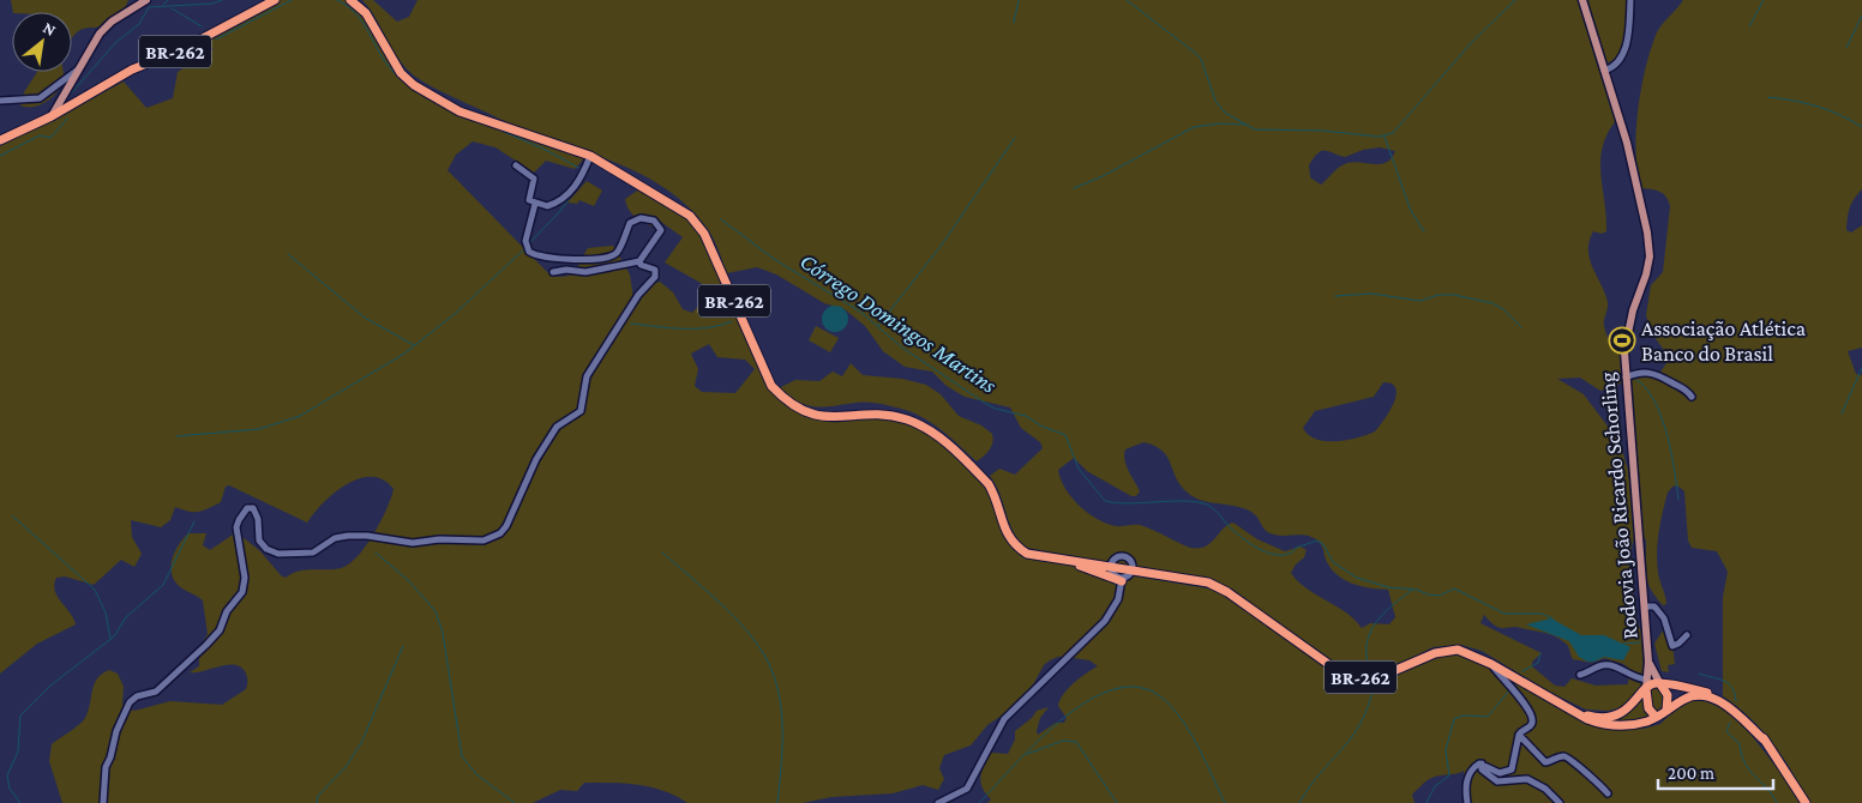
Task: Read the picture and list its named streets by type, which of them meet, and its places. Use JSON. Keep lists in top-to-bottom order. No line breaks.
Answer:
{"streets":{"highway":["BR-262"],"main road":["Rodovia João Ricardo Schorling"]},"crossings":[["BR-262","Rodovia João Ricardo Schorling"]],"water":["Córrego Domingos Martins"],"places":{"sports":["Associação Atlética Banco do Brasil"]},"scale_bar":"200 m","north":"top right"}
